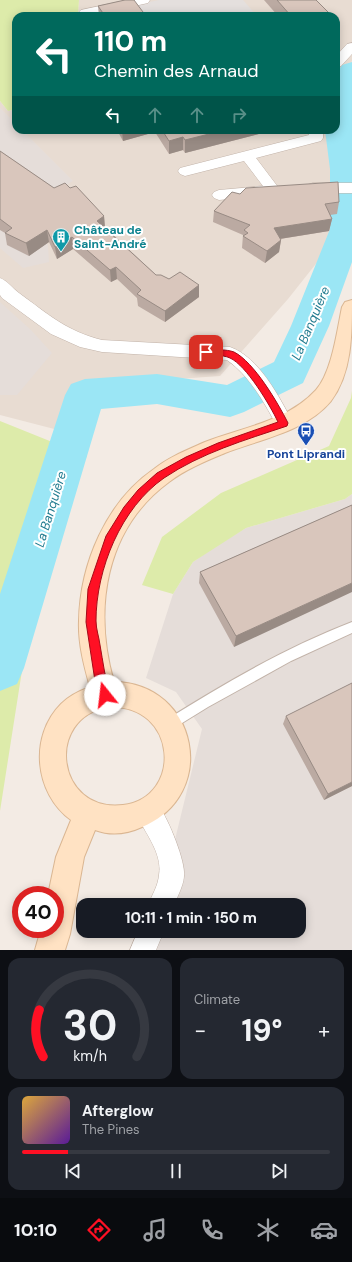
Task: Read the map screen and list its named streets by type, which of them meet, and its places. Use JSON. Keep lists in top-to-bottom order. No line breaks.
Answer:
{"water":["La Banquière"],"places":{"building":["Château de Saint-André"],"bus stop":["Pont Liprandi"]},"page":{"turn":["110 m","Chemin des Arnaud"],"limit":"40","trip":"10:11 · 1 min · 150 m","tile":"Climate","heat":["−","19°","+"],"song":["Afterglow","The Pines"],"tabs":"10:10","gauge":["30","km/h"]}}
